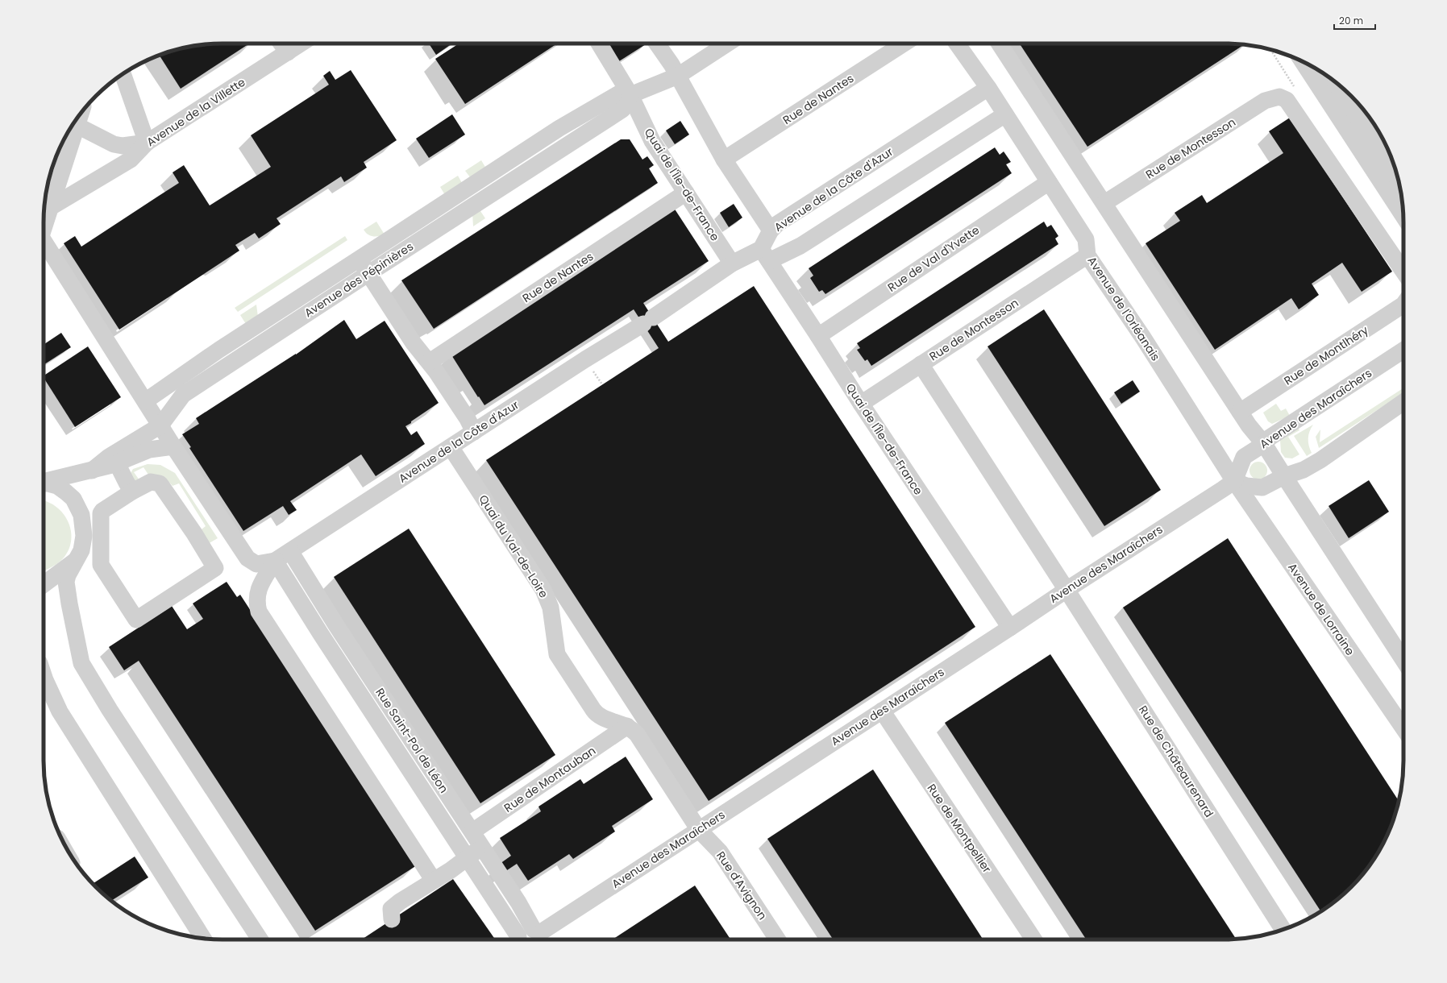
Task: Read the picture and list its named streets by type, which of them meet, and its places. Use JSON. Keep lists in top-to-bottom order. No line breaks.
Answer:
{"streets":{"street":["Rue de Nantes","Avenue de la Villette","Rue de Montesson","Quai de l'Île-de-France","Avenue de la Côte d'Azur","Rue de Val d'Yvette","Avenue des Pépinières","Avenue de l'Orléanais","Rue de Montlhéry","Avenue des Maraîchers","Quai du Val-de-Loire","Avenue de Lorraine","Rue Saint-Pol de Léon","Rue de Châteaurenard","Rue de Montauban","Rue de Montpellier","Rue d'Avignon"]},"crossings":[["Rue de Nantes","Quai de l'Île-de-France"],["Rue de Montesson","Quai de l'Île-de-France"],["Rue de Montesson","Avenue de l'Orléanais"],["Rue de Montesson","Rue de Châteaurenard"],["Quai de l'Île-de-France","Avenue de la Côte d'Azur"],["Quai de l'Île-de-France","Rue de Val d'Yvette"],["Quai de l'Île-de-France","Avenue des Pépinières"],["Quai de l'Île-de-France","Avenue des Maraîchers"],["Avenue de la Côte d'Azur","Avenue de l'Orléanais"],["Avenue de la Côte d'Azur","Quai du Val-de-Loire"],["Avenue de la Côte d'Azur","Rue Saint-Pol de Léon"],["Rue de Val d'Yvette","Avenue de l'Orléanais"],["Avenue de l'Orléanais","Avenue des Maraîchers"],["Avenue de l'Orléanais","Avenue de Lorraine"],["Avenue des Maraîchers","Quai du Val-de-Loire"],["Avenue des Maraîchers","Avenue de Lorraine"],["Avenue des Maraîchers","Rue Saint-Pol de Léon"],["Avenue des Maraîchers","Rue de Châteaurenard"],["Avenue des Maraîchers","Rue de Montpellier"],["Avenue des Maraîchers","Rue d'Avignon"],["Quai du Val-de-Loire","Rue de Montauban"],["Quai du Val-de-Loire","Rue d'Avignon"],["Rue Saint-Pol de Léon","Rue de Montauban"]],"scale_bar":"20 m"}
